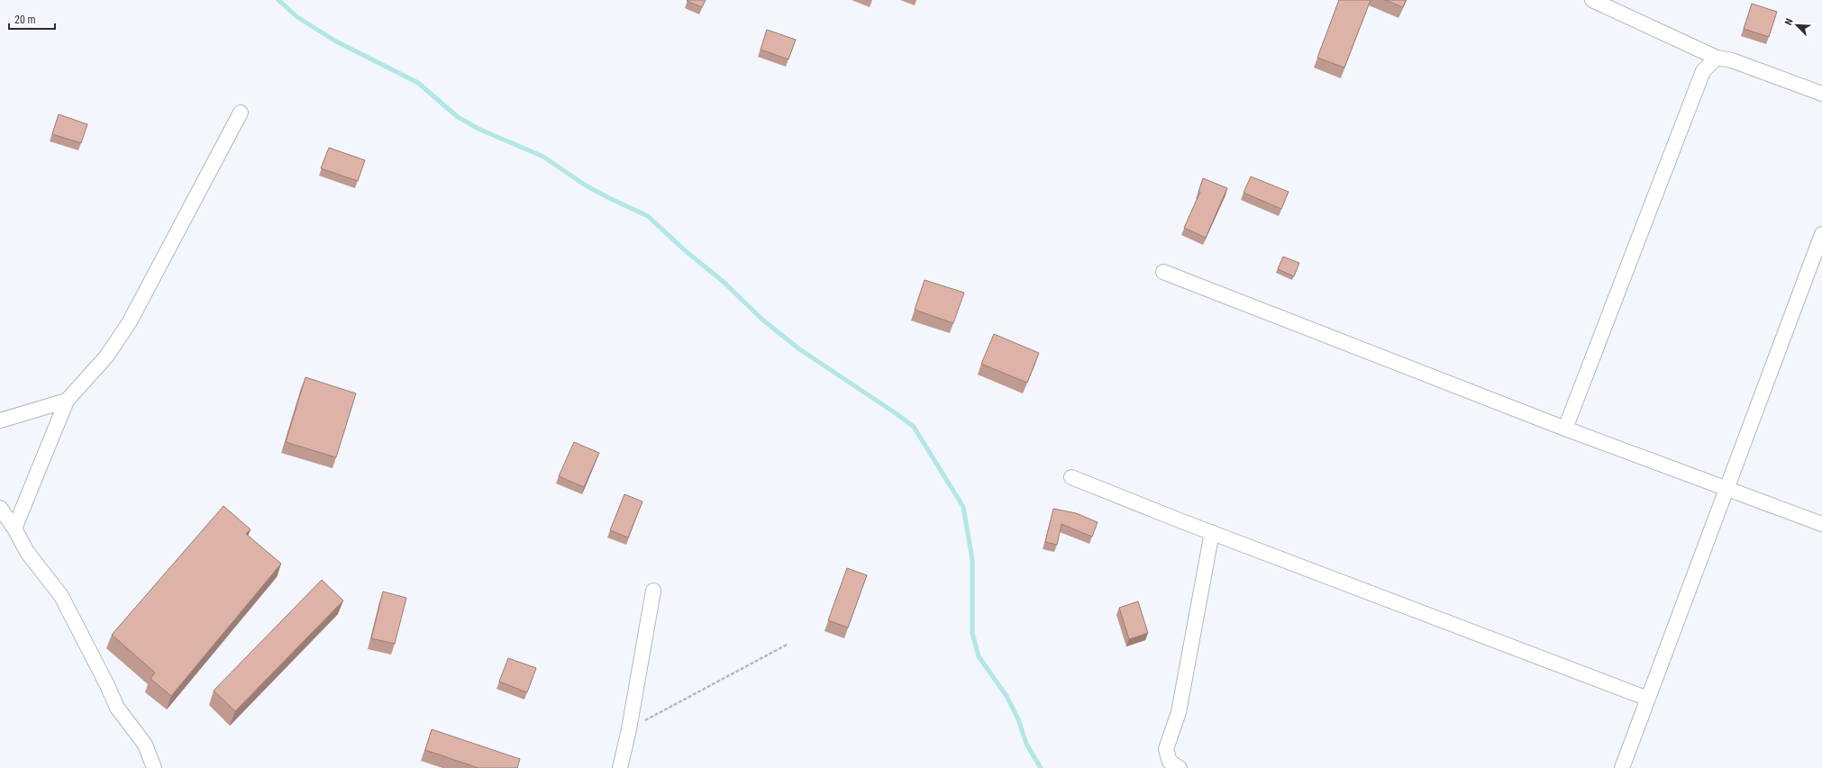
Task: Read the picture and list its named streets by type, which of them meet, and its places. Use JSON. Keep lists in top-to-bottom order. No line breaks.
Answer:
{"scale_bar":"20 m","north":"top left"}
